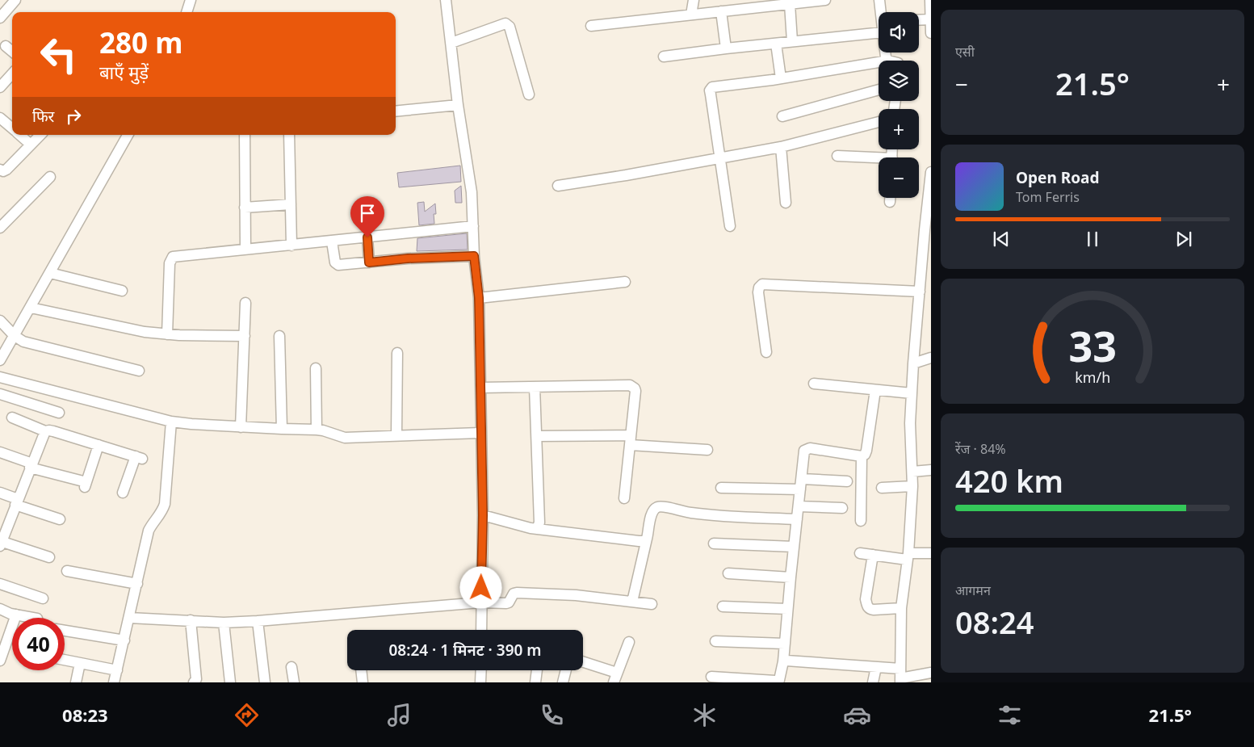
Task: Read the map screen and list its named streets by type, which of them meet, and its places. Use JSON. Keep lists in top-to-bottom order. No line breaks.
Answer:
{"page":{"tile":["एसी",["रेंज · 84%","420 km"],["आगमन","08:24"]],"map_buttons":["+","−"],"turn":["280 m","बाएँ मुड़ें"],"heat":["−","21.5°","+"],"then":"फिर","song":["Open Road","Tom Ferris"],"limit":"40","trip":"08:24 · 1 मिनट · 390 m","tabs":["08:23","21.5°"],"gauge":["33","km/h"]}}
